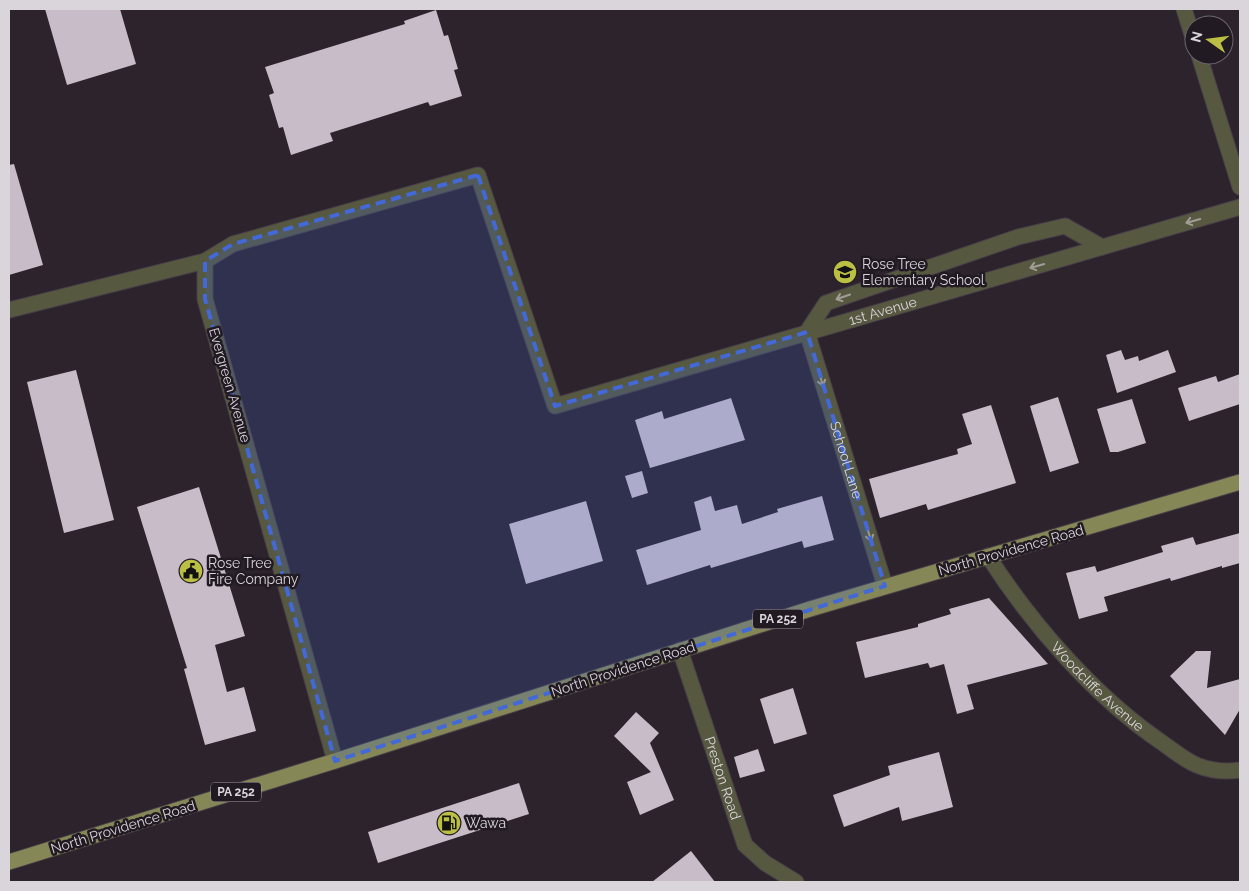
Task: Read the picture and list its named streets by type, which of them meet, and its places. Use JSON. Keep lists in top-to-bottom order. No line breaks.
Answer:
{"streets":{"main road":["North Providence Road","PA 252"],"street":["1st Avenue","Evergreen Avenue","School Lane","Woodcliffe Avenue","Preston Road"]},"crossings":[["1st Avenue","Evergreen Avenue"],["1st Avenue","School Lane"],["Evergreen Avenue","North Providence Road"],["School Lane","North Providence Road"],["North Providence Road","Woodcliffe Avenue"],["North Providence Road","Preston Road"]],"one_way":["School Lane"],"places":{"school or university":["Rose Tree Elementary School"],"public building":["Rose Tree Fire Company"],"fuel station":["Wawa"]},"north":"left"}
